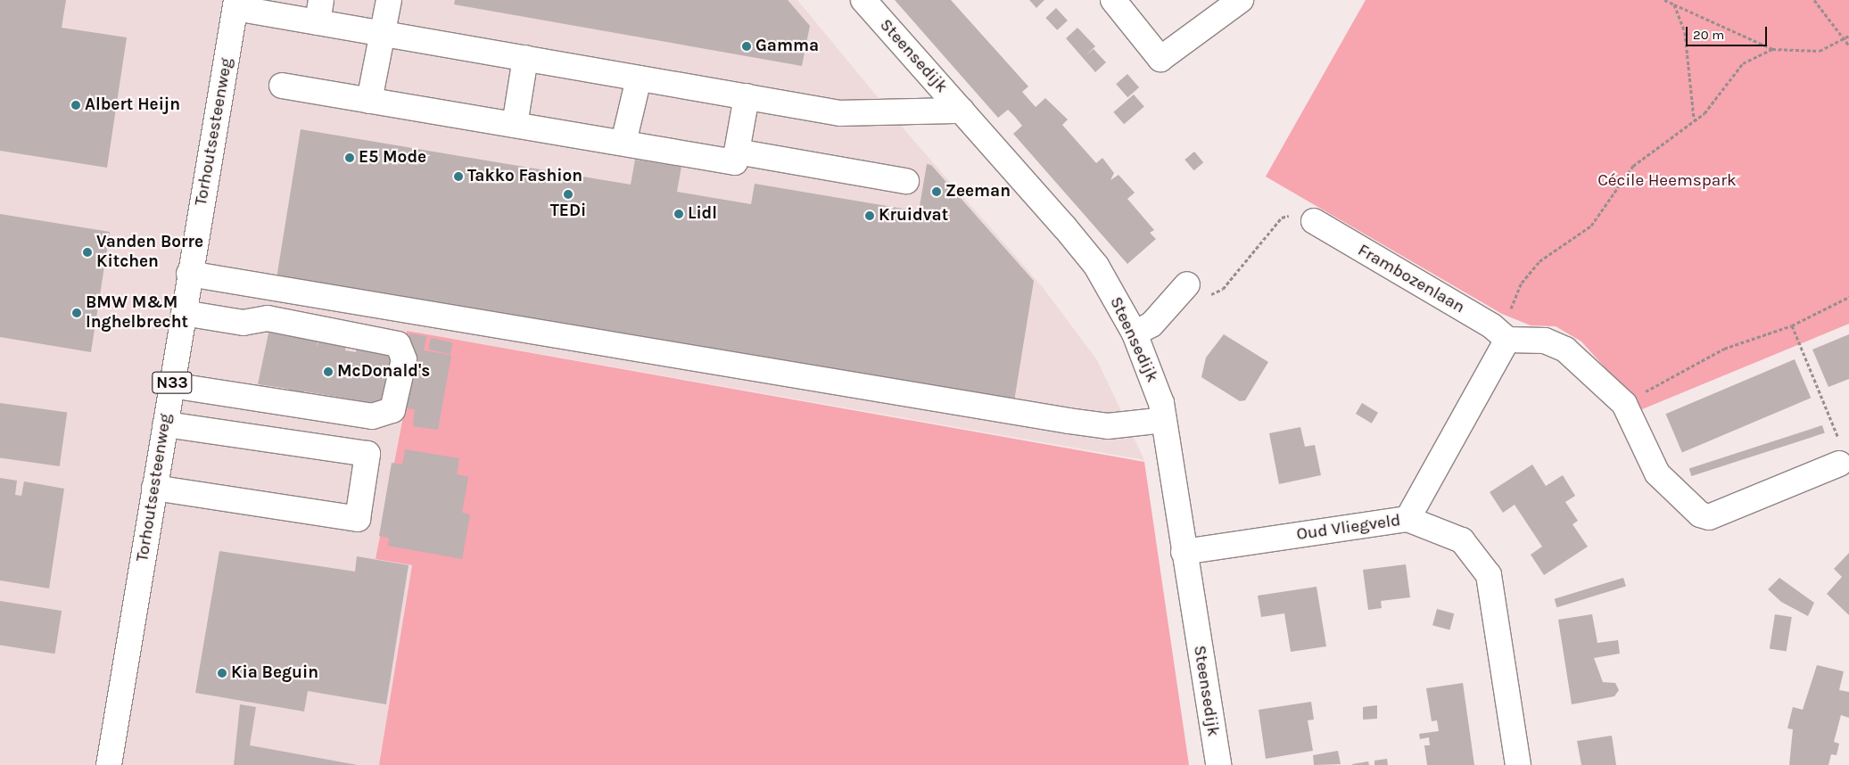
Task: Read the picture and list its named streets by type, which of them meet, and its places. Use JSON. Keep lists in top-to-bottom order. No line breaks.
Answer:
{"streets":{"street":["Steensedijk","Torhoutsesteenweg","Frambozenlaan","N33","Oud Vliegveld"]},"crossings":[["Steensedijk","Oud Vliegveld"]],"parks":["Cécile Heemspark"],"places":["Gamma","Albert Heijn","E5 Mode","Takko Fashion","Zeeman","TEDi","Lidl","Kruidvat","Vanden Borre Kitchen","BMW M&M Inghelbrecht","McDonald's","Kia Beguin"],"scale_bar":"20 m"}
